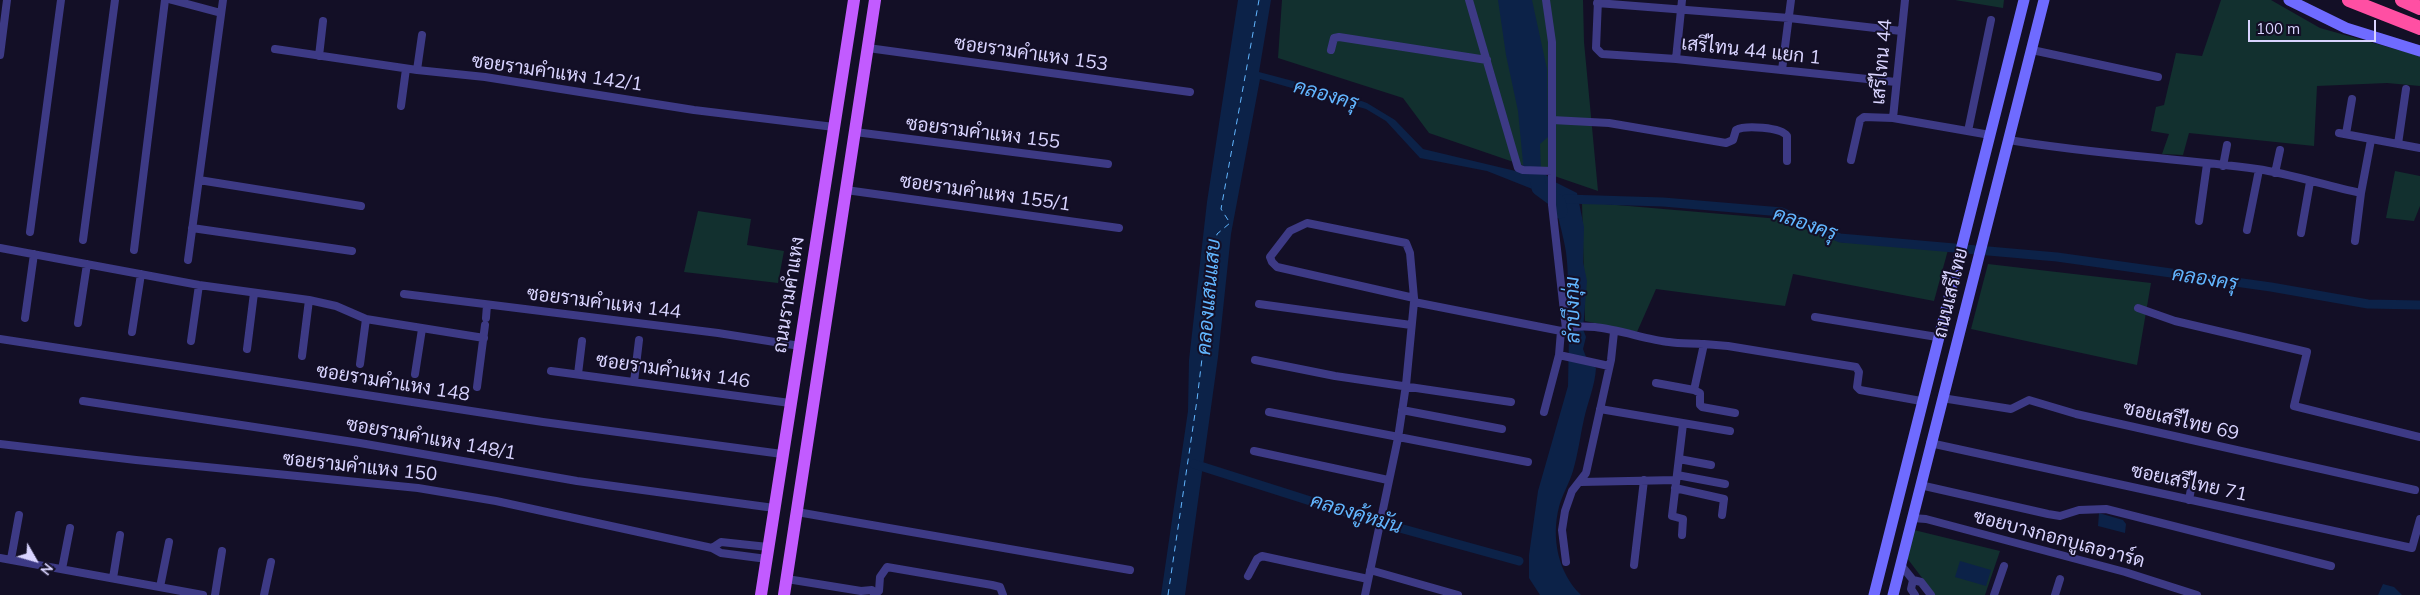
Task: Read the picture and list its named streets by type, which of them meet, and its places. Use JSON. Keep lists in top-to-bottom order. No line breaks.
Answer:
{"streets":{"main road":["ถนนเสรีไทย","ถนนรามคำแหง"],"street":["เสรีไทน 44 แยก 1","ซอยรามคำแหง 153","เสรีไทน 44","ซอยรามคำแหง 142/1","ซอยรามคำแหง 155","ซอยรามคำแหง 155/1","ซอยรามคำแหง 144","ซอยรามคำแหง 146","ซอยรามคำแหง 148","ซอยเสรีไทย 69","ซอยรามคำแหง 148/1","ซอยรามคำแหง 150","ซอยเสรีไทย 71","ซอยบางกอกบูเลอวาร์ด"]},"crossings":[["เสรีไทน 44 แยก 1","เสรีไทน 44"],["เสรีไทน 44","ถนนเสรีไทย"],["ซอยรามคำแหง 142/1","ถนนรามคำแหง"],["ถนนเสรีไทย","ซอยเสรีไทย 69"],["ถนนเสรีไทย","ซอยเสรีไทย 71"],["ถนนเสรีไทย","ซอยบางกอกบูเลอวาร์ด"],["ถนนรามคำแหง","ซอยรามคำแหง 144"],["ถนนรามคำแหง","ซอยรามคำแหง 146"],["ถนนรามคำแหง","ซอยรามคำแหง 148"],["ถนนรามคำแหง","ซอยรามคำแหง 148/1"],["ถนนรามคำแหง","ซอยรามคำแหง 150"]],"water":["คลองครุ","คลองแสนแสบ","ลำบึงกุ่ม","คลองคู้หมัน"],"scale_bar":"100 m","north":"bottom right"}
